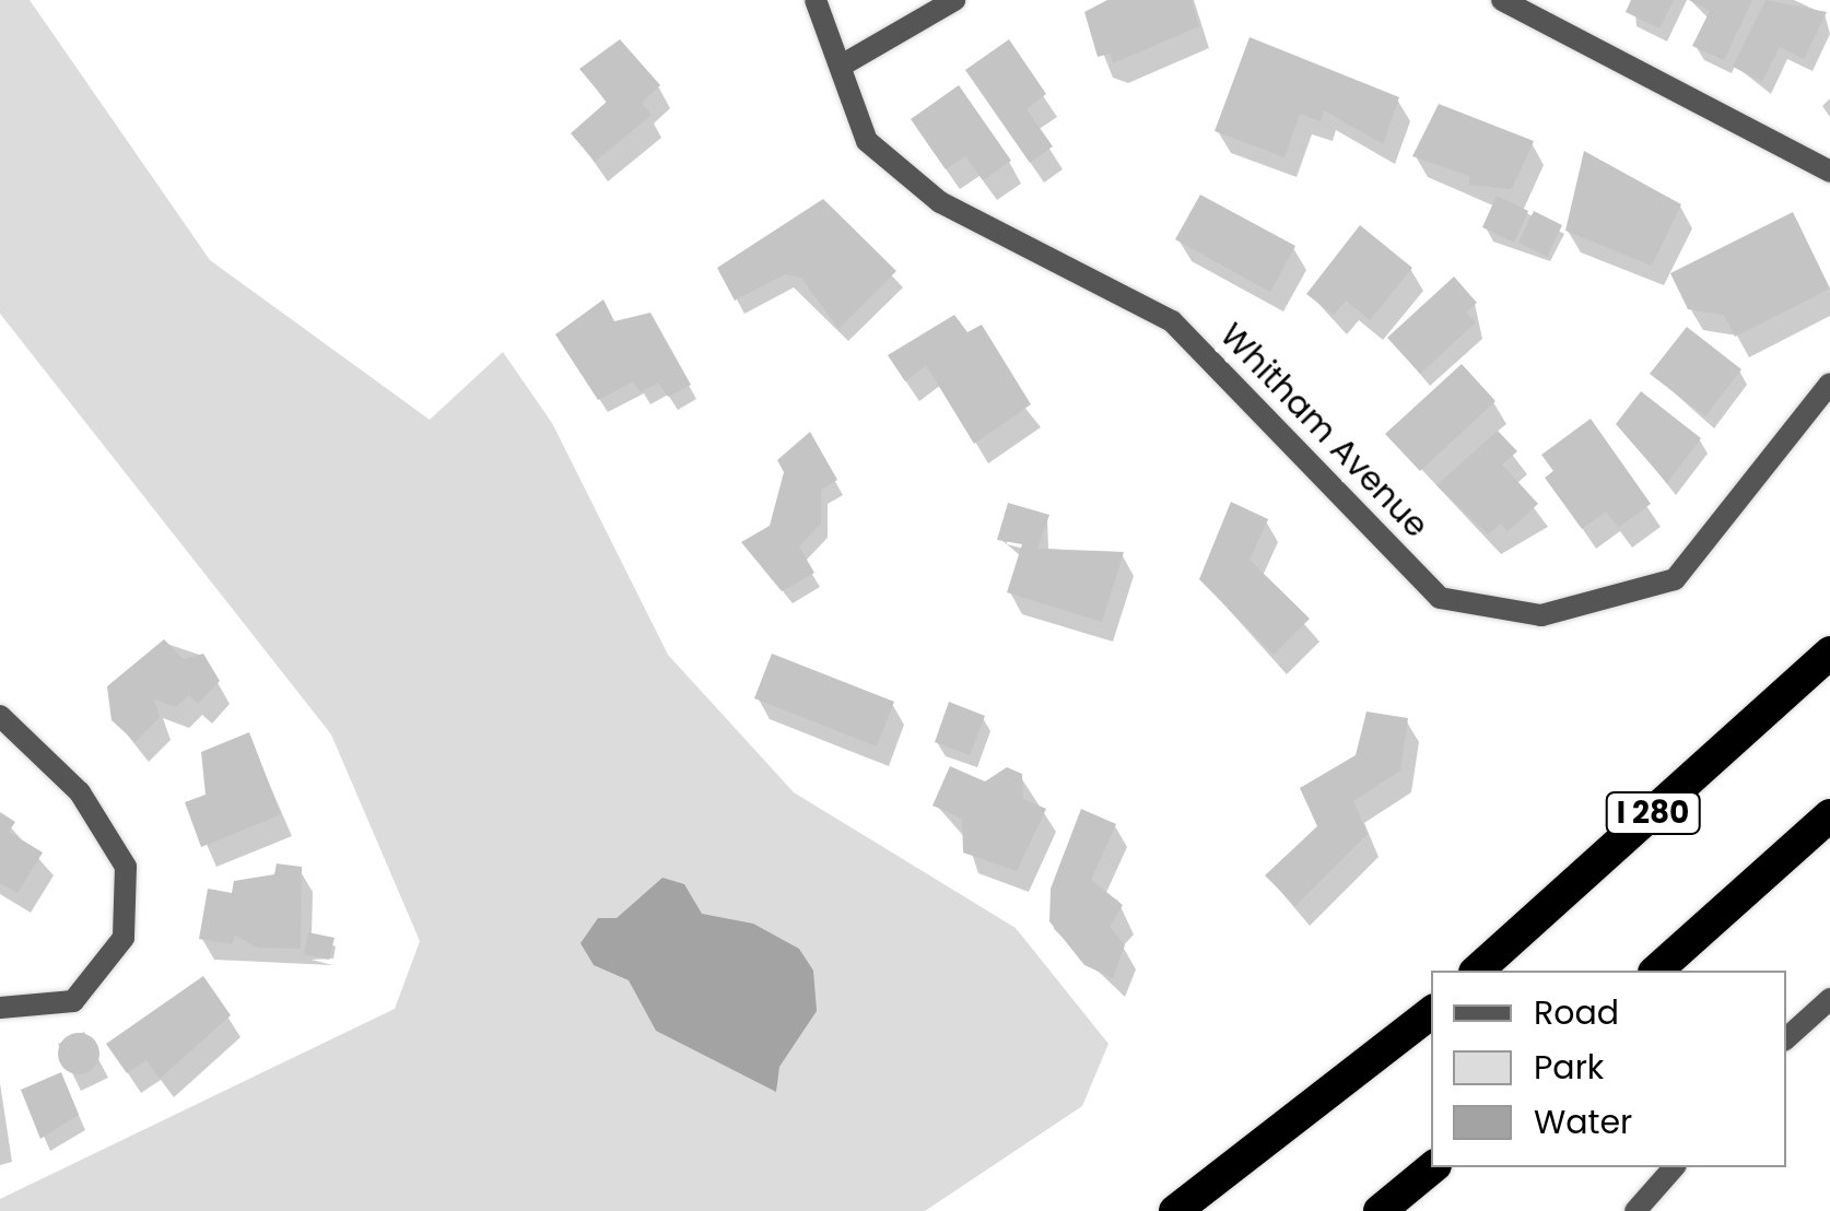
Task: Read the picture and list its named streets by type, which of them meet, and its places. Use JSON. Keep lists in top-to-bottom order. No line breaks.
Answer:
{"streets":{"highway":["I 280"],"street":["Whitham Avenue"]},"legend":["Road","Park","Water"]}
